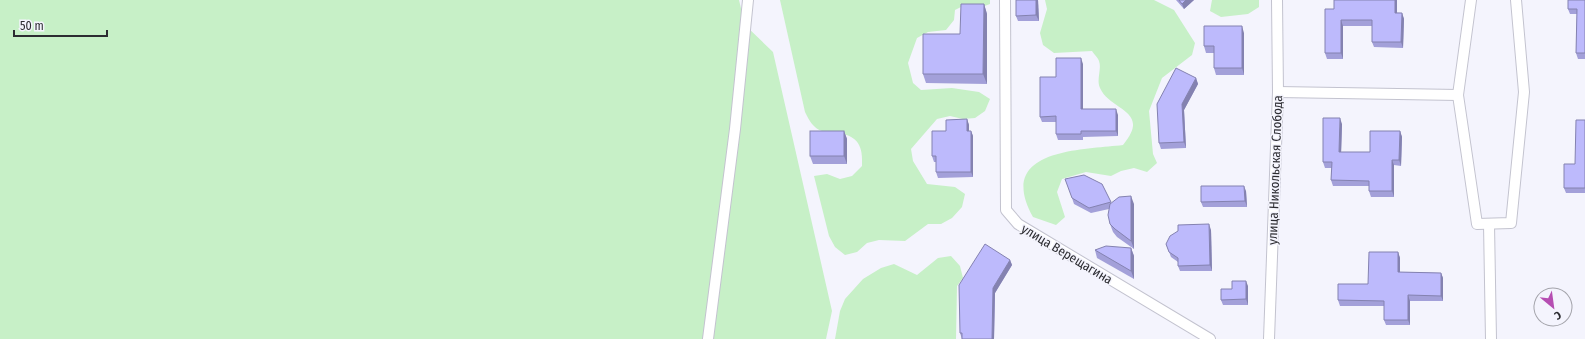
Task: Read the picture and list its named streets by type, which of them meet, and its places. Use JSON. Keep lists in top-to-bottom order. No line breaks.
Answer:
{"streets":{"street":["улица Никольская Слобода","улица Верещагина"]},"scale_bar":"50 m","north":"bottom right"}
